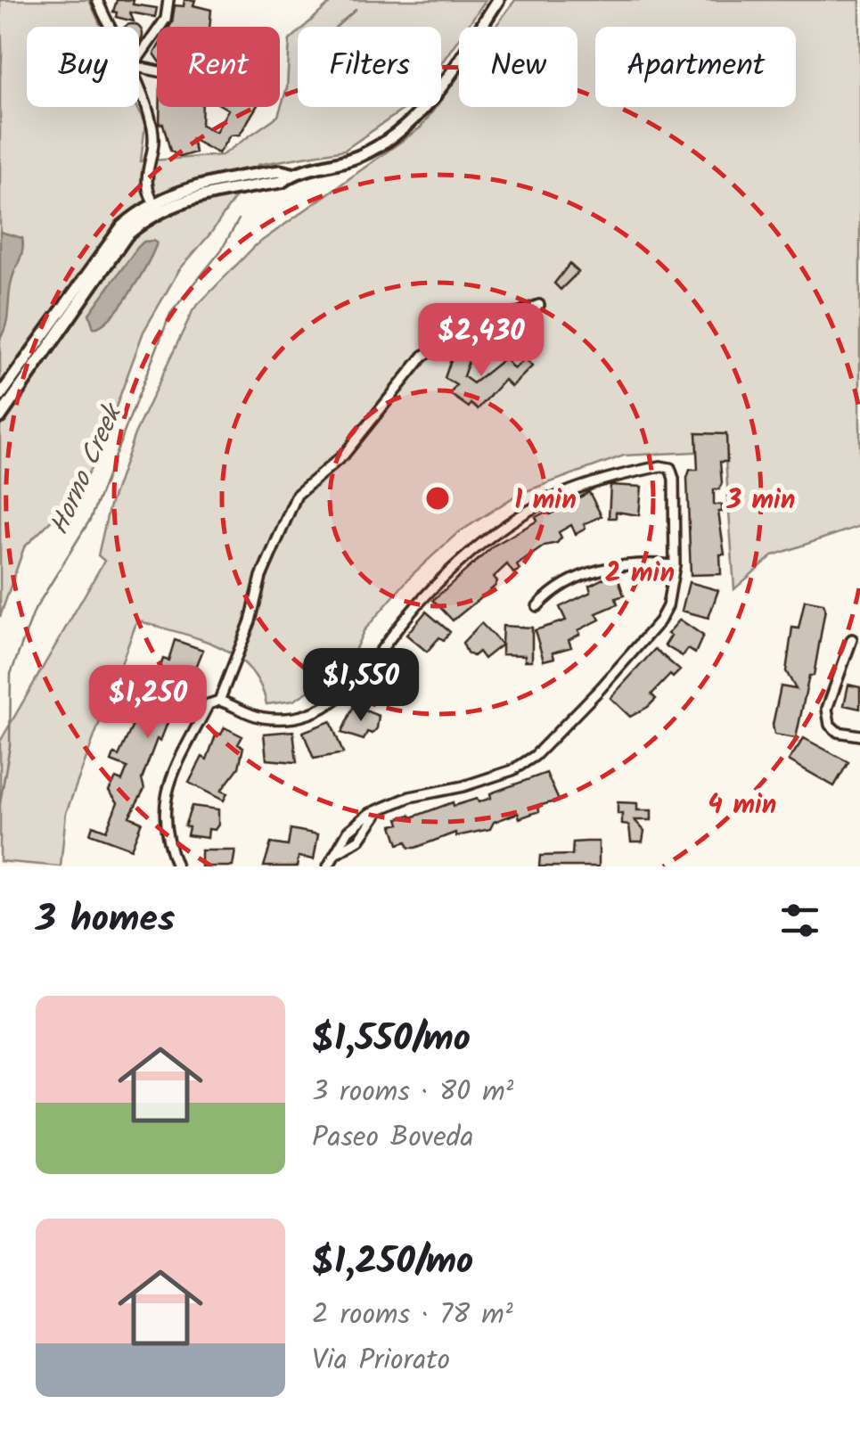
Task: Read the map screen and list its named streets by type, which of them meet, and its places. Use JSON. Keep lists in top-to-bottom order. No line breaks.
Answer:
{"water":["Horno Creek"],"page":{"chip":["Buy","Rent","Filters","New","Apartment"],"price":["$2,430","$1,550","$1,250"],"heading":"3 homes","list":[{"name":"$1,550/mo","note":"3 rooms · 80 m² · Paseo Boveda"},{"name":"$1,250/mo","note":"2 rooms · 78 m² · Via Priorato"}]},"rings":["1 min","3 min","2 min","4 min"]}
